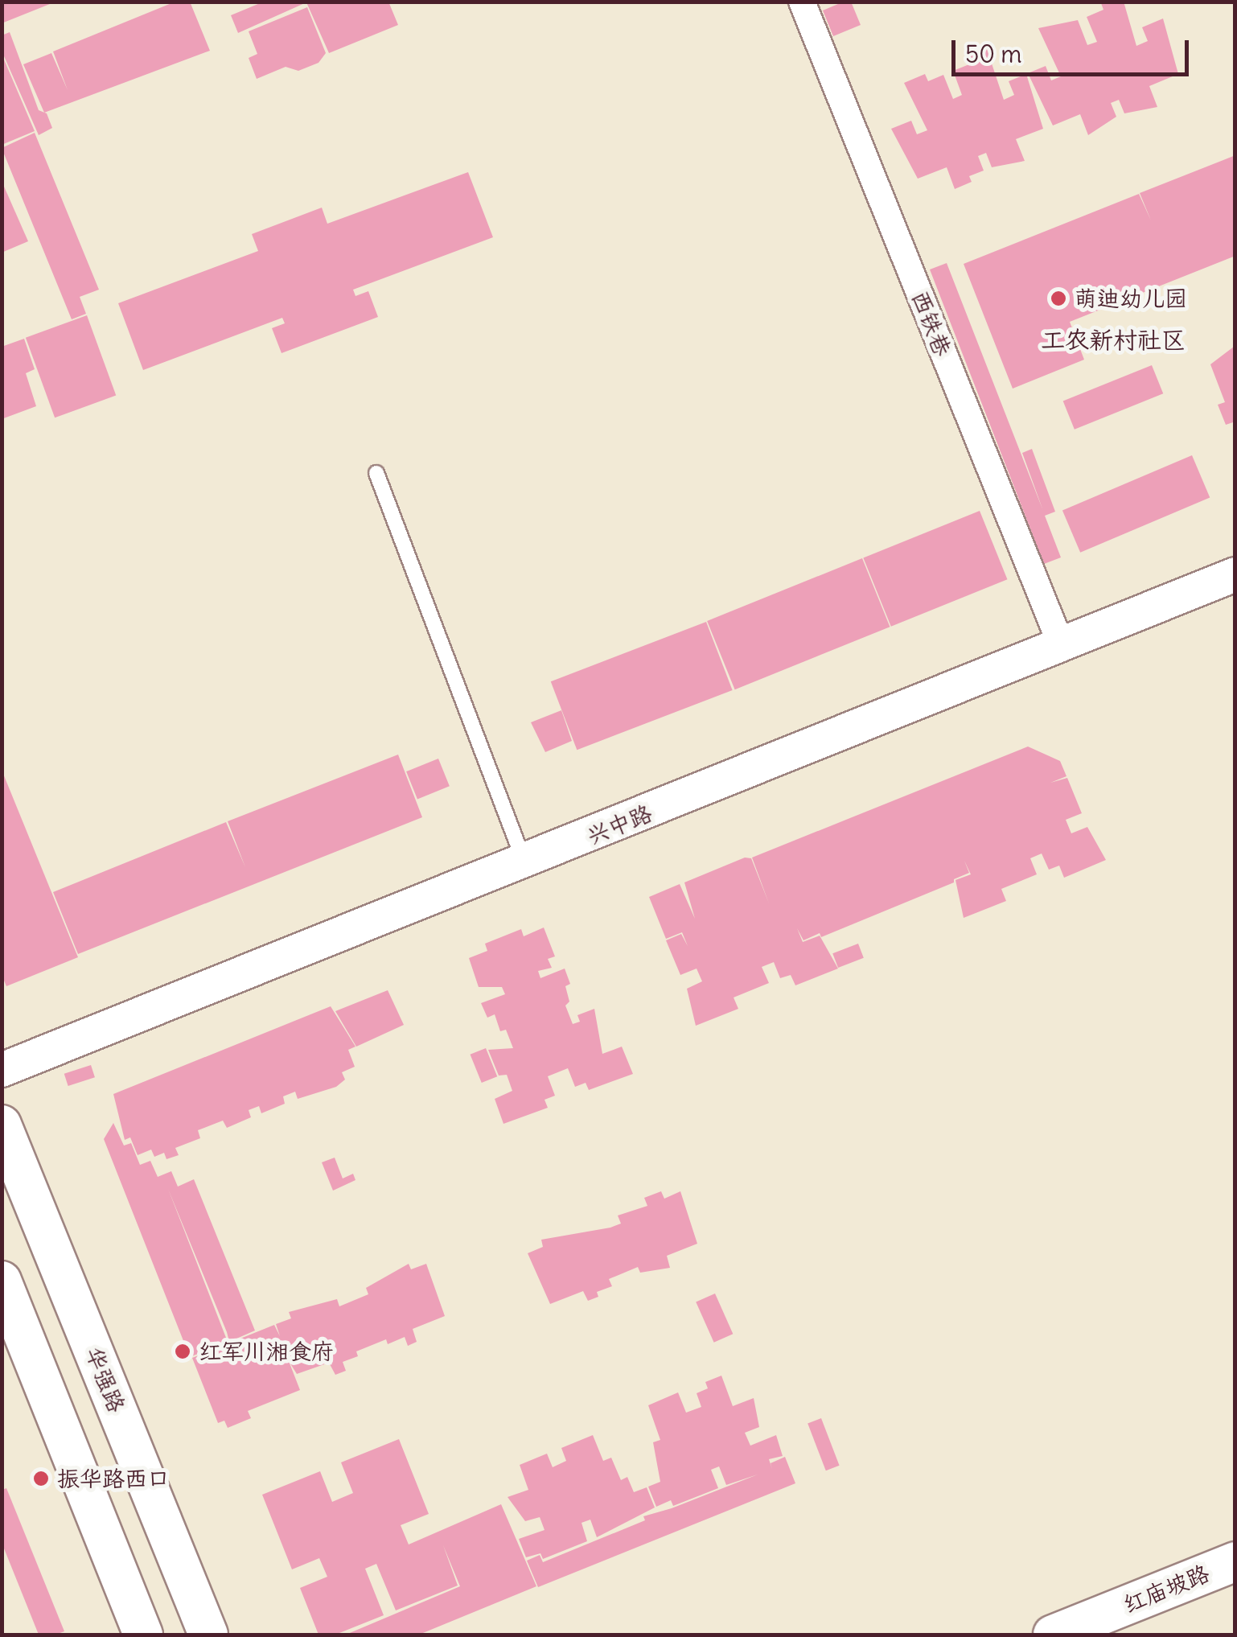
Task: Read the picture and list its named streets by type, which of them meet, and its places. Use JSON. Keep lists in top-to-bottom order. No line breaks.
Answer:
{"streets":{"main road":["华强路","红庙坡路"],"street":["西铁巷","兴中路"]},"crossings":[["西铁巷","兴中路"]],"districts":["工农新村社区"],"places":["萌迪幼儿园","红军川湘食府","振华路西口"],"scale_bar":"50 m"}
